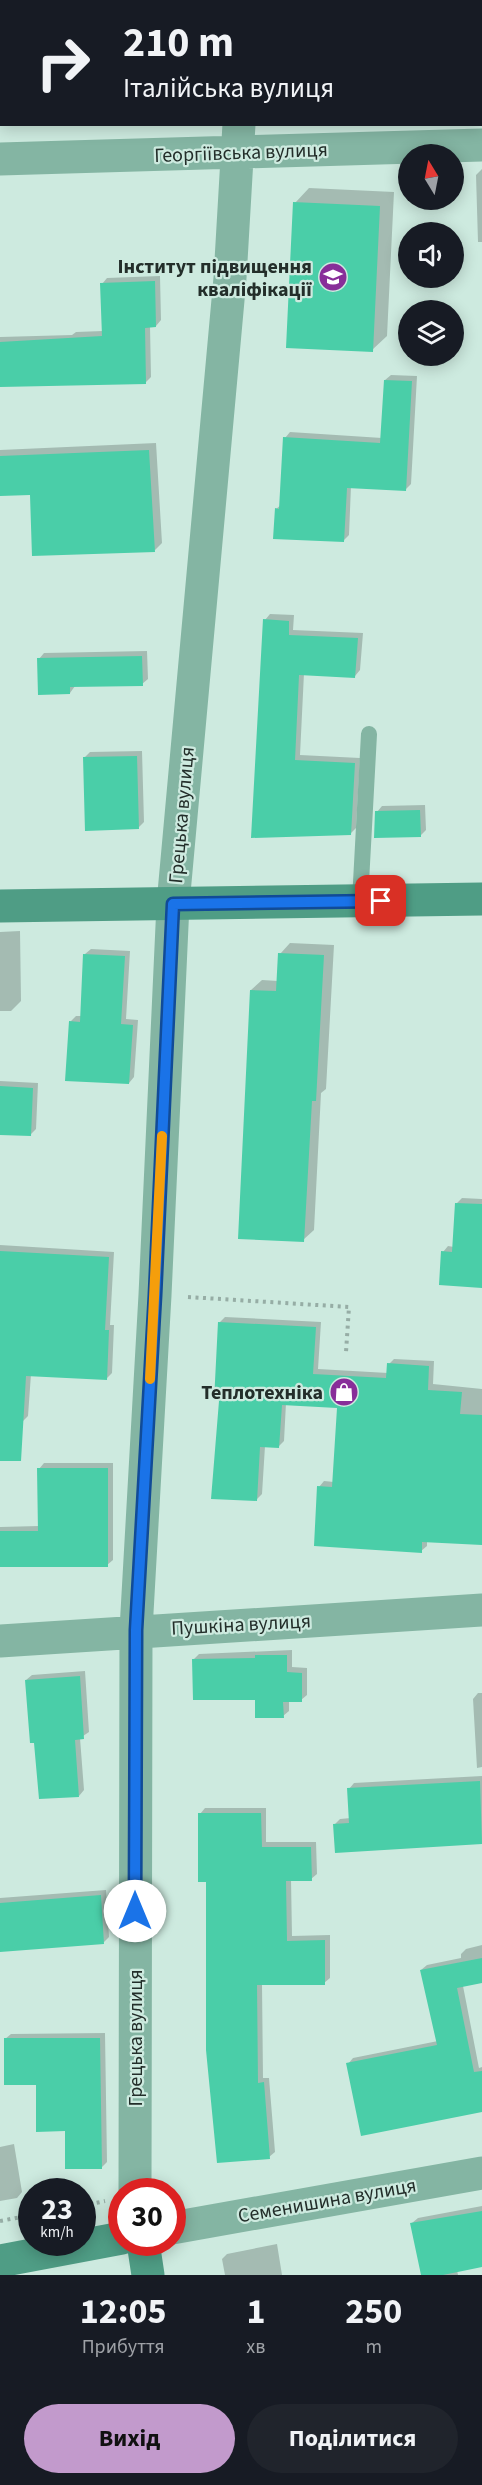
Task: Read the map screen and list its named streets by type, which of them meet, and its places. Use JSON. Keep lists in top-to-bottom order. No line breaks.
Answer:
{"streets":{"street":["Георгіївська вулиця","Грецька вулиця","Пушкіна вулиця","Семенишина вулиця"]},"crossings":[["Георгіївська вулиця","Грецька вулиця"],["Грецька вулиця","Пушкіна вулиця"]],"places":{"school or university":["Інститут підвищення кваліфікації"],"shop":["Теплотехніка"]},"north":"top","page":{"turn":["210 m","Італійська вулиця"],"speed":"23 km/h","limit":"30","eta":["12:05","Прибуття","1","хв","250","m"],"buttons":["Вихід","Поділитися"]}}
